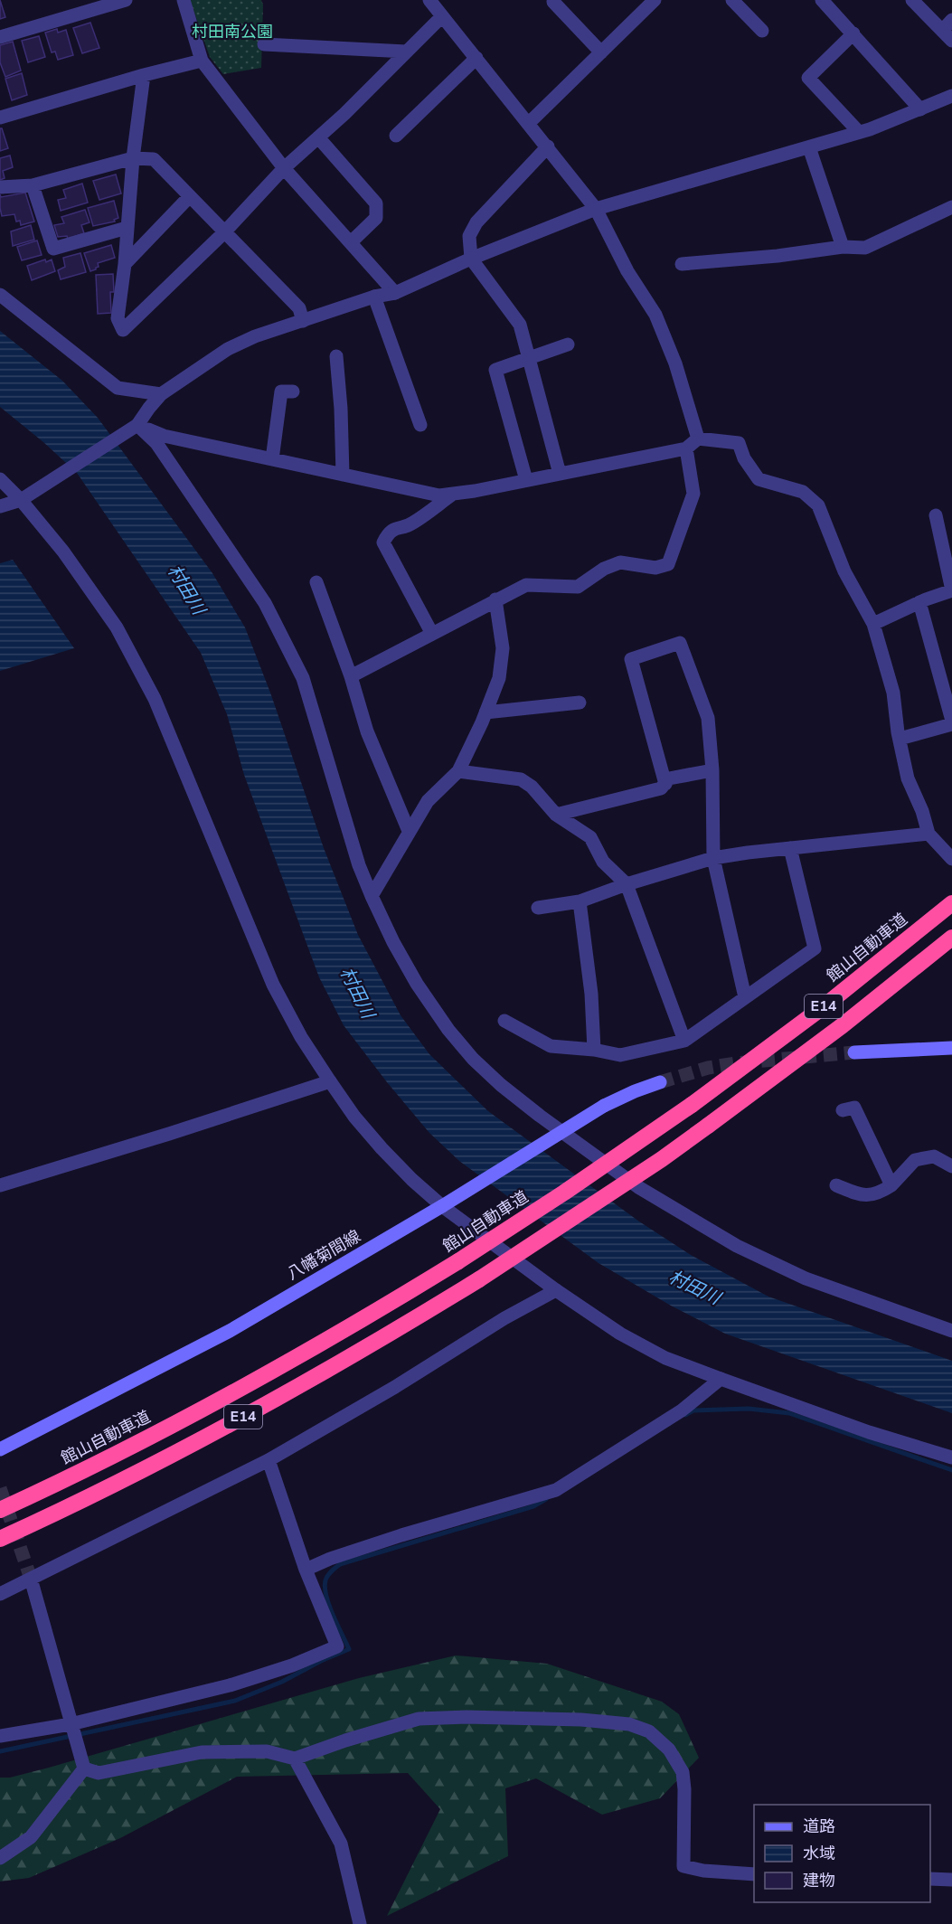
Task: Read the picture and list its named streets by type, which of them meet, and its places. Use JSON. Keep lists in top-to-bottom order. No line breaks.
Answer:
{"streets":{"highway":["館山自動車道","E14"],"main road":["八幡菊間線"]},"water":["村田川"],"parks":["村田南公園"],"legend":["道路","水域","建物"]}
